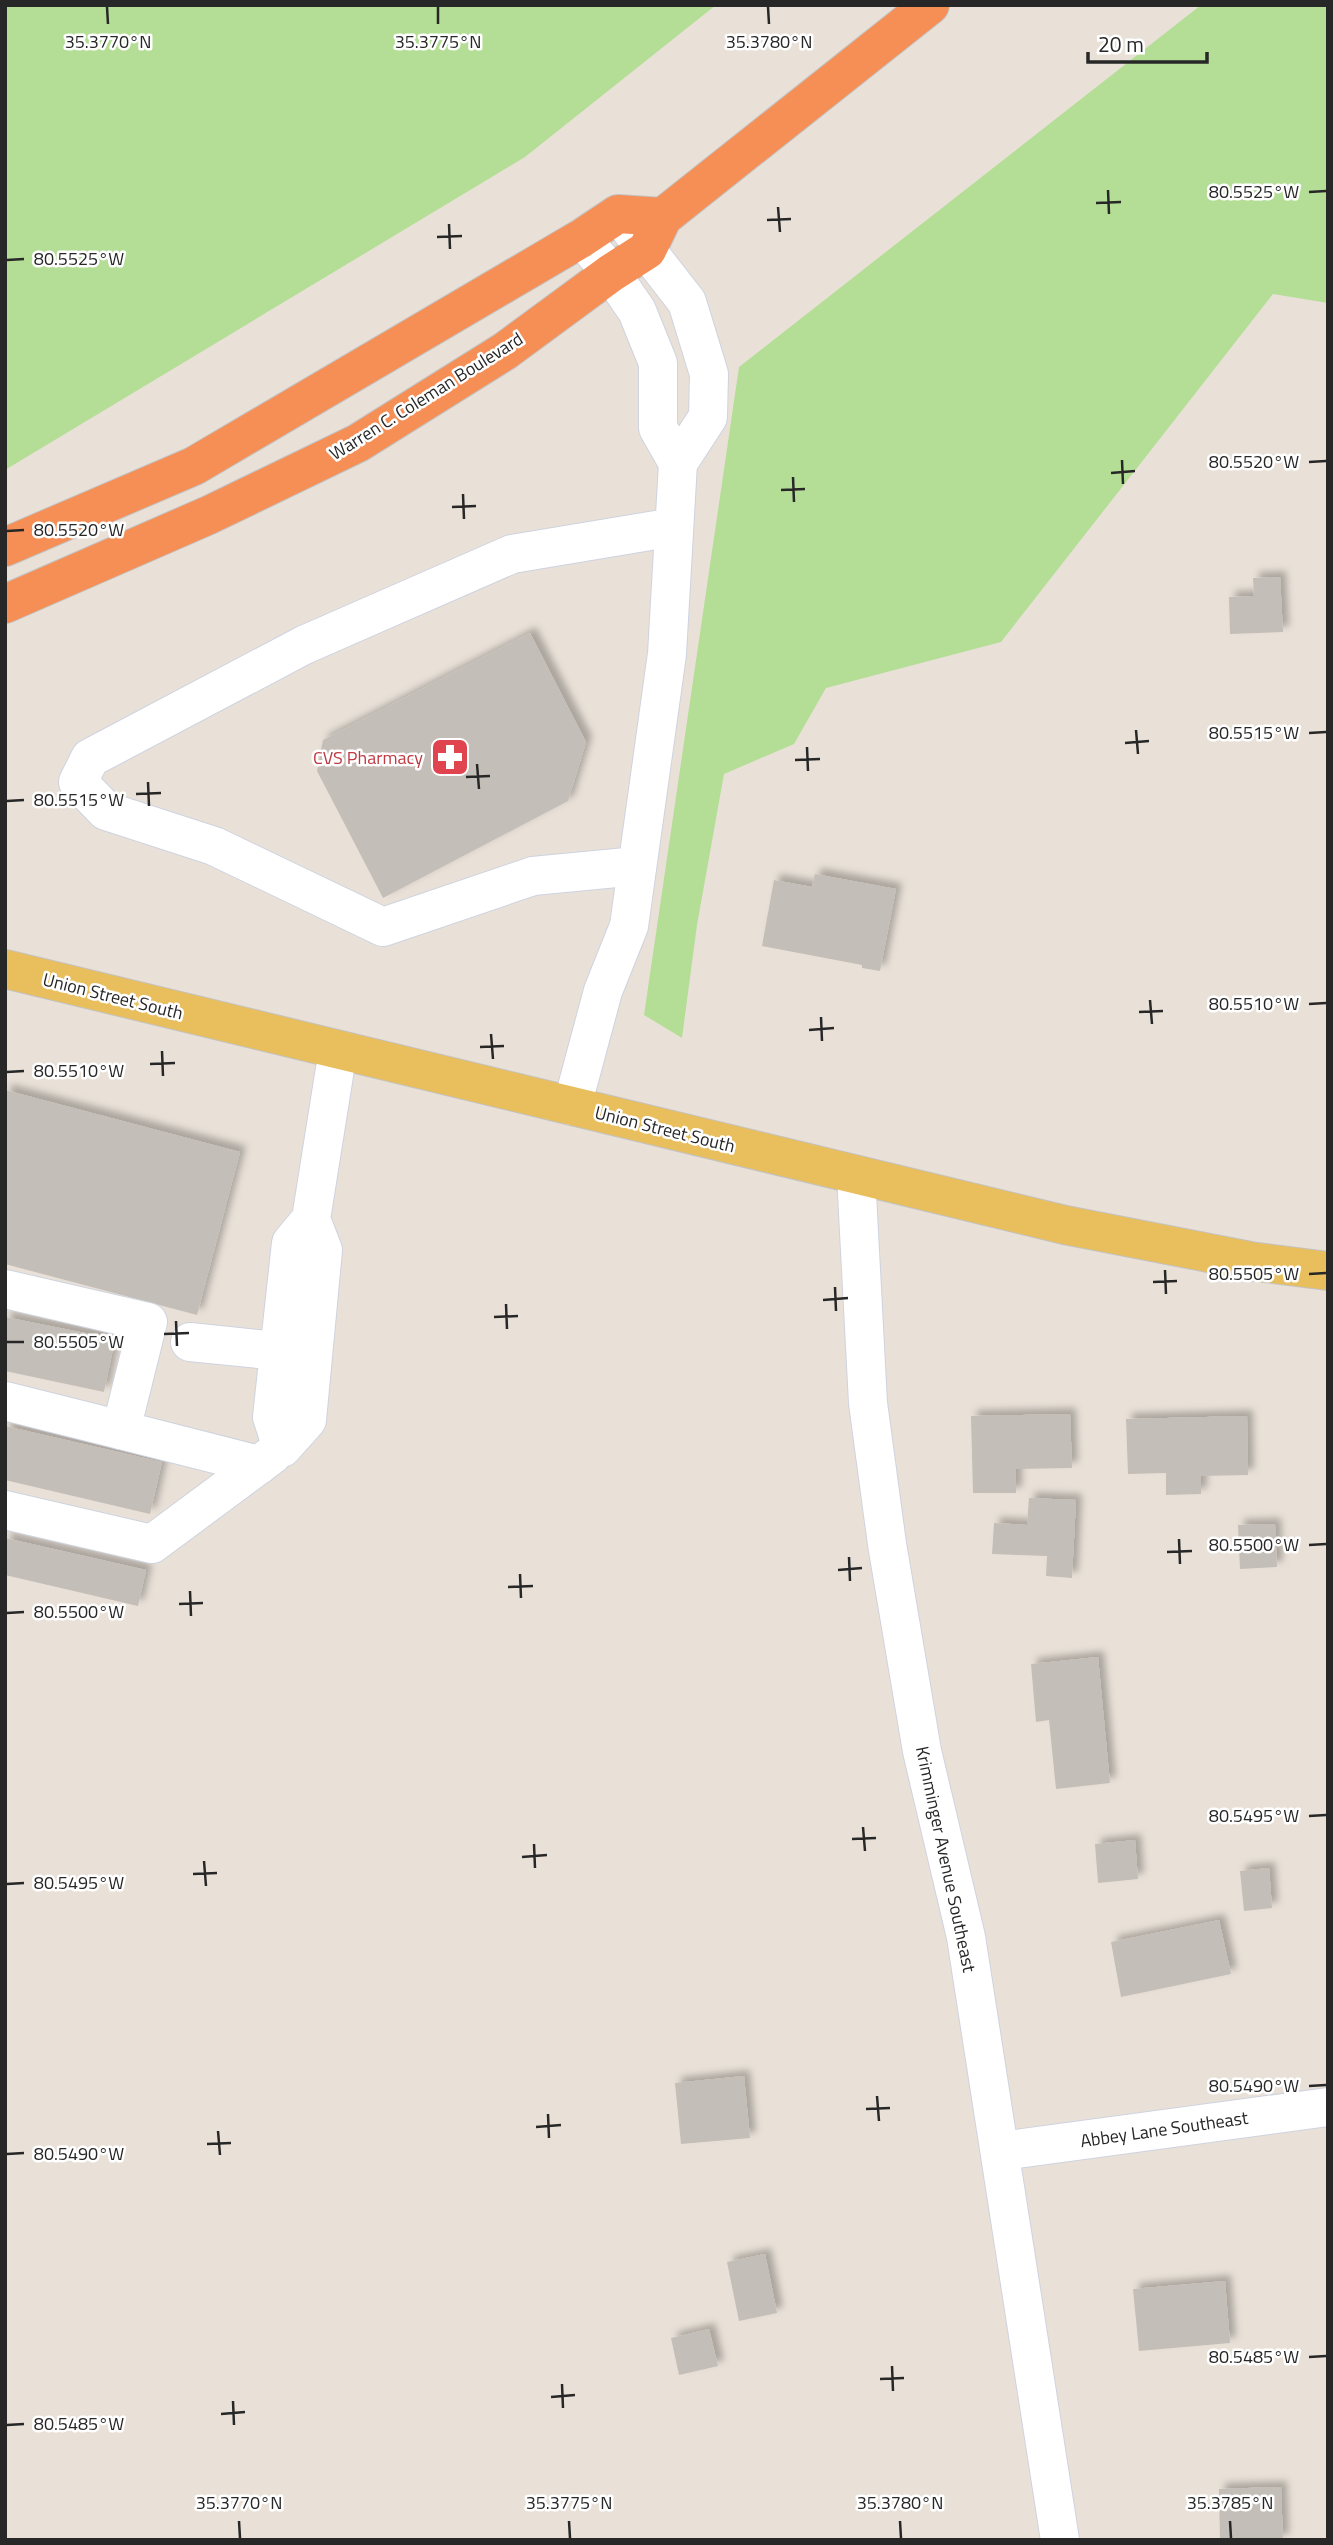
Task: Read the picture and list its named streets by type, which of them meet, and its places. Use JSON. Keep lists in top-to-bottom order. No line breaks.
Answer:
{"streets":{"highway":["Warren C. Coleman Boulevard"],"main road":["Union Street South"],"street":["Krimminger Avenue Southeast","Abbey Lane Southeast"]},"crossings":[["Union Street South","Krimminger Avenue Southeast"],["Krimminger Avenue Southeast","Abbey Lane Southeast"]],"places":{"pharmacy":["CVS Pharmacy"]},"scale_bar":"20 m","coordinates":["35.3770°N","35.3775°N","35.3780°N","80.5525°W","80.5520°W","80.5515°W","80.5510°W","80.5505°W","80.5500°W","80.5495°W","80.5490°W","80.5485°W","35.3785°N"]}
